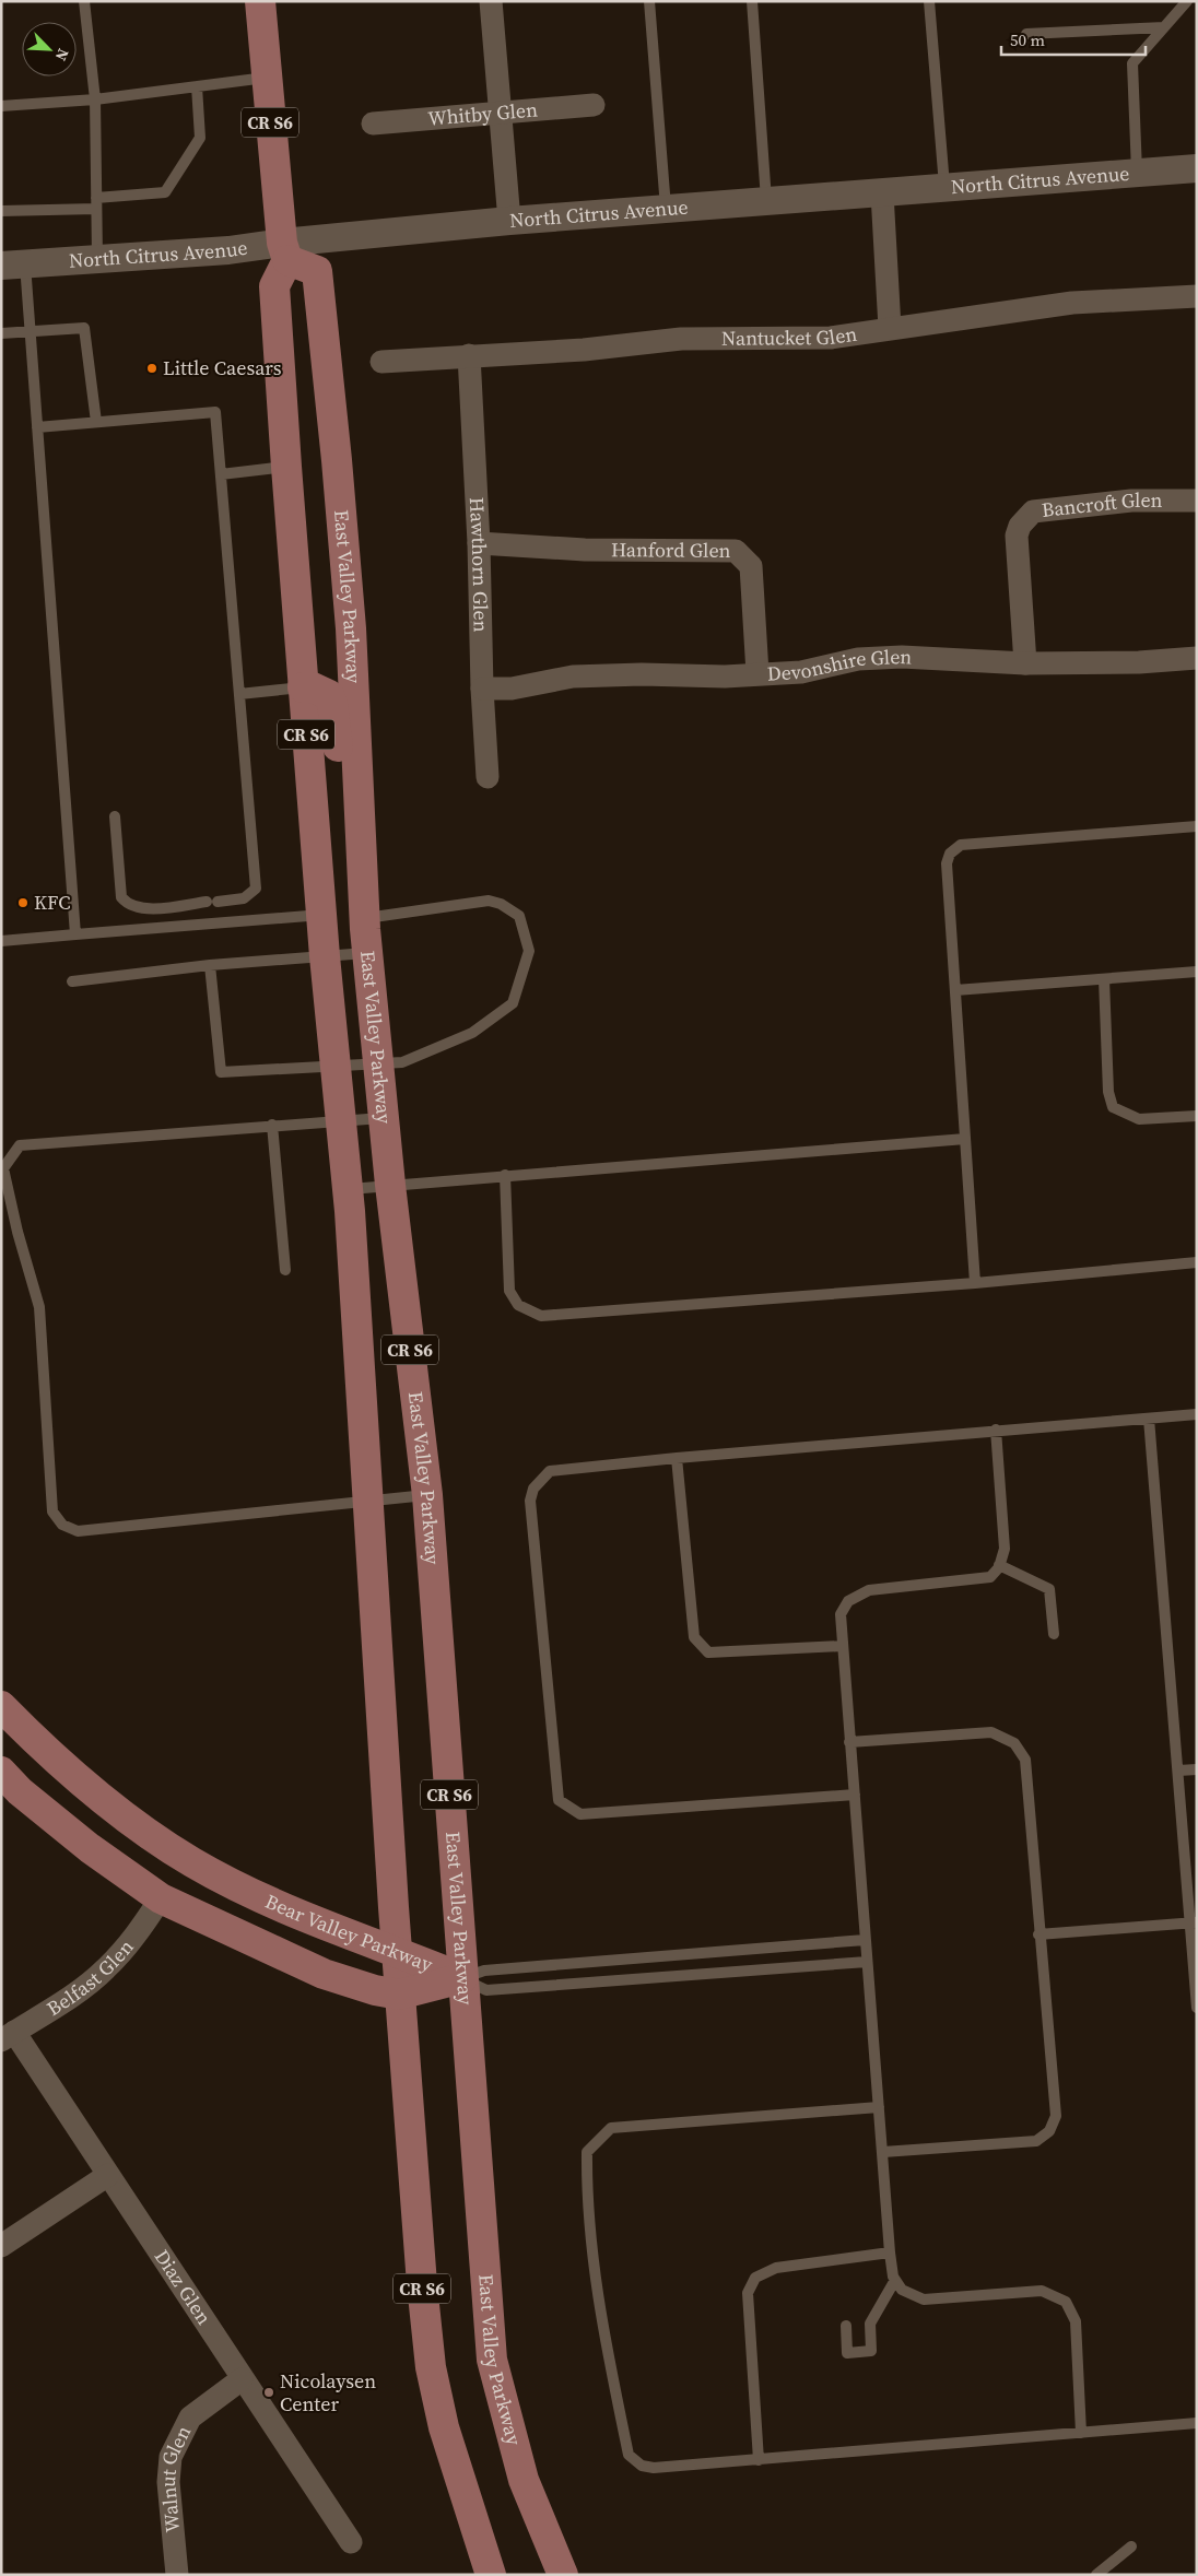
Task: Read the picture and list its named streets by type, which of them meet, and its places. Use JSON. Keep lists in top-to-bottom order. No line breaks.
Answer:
{"streets":{"main road":["CR S6","East Valley Parkway","Bear Valley Parkway"],"street":["Whitby Glen","North Citrus Avenue","Nantucket Glen","Bancroft Glen","Hanford Glen","Hawthorn Glen","Devonshire Glen","Belfast Glen","Diaz Glen","Walnut Glen"]},"crossings":[["CR S6","North Citrus Avenue"],["CR S6","East Valley Parkway"],["CR S6","Bear Valley Parkway"],["North Citrus Avenue","East Valley Parkway"],["Nantucket Glen","Hawthorn Glen"],["Bancroft Glen","Devonshire Glen"],["Hanford Glen","Hawthorn Glen"],["Hanford Glen","Devonshire Glen"],["Hawthorn Glen","Devonshire Glen"],["East Valley Parkway","Bear Valley Parkway"],["Bear Valley Parkway","Belfast Glen"],["Belfast Glen","Diaz Glen"],["Diaz Glen","Walnut Glen"]],"places":["Little Caesars","KFC","Nicolaysen Center"],"scale_bar":"50 m","north":"bottom right"}
